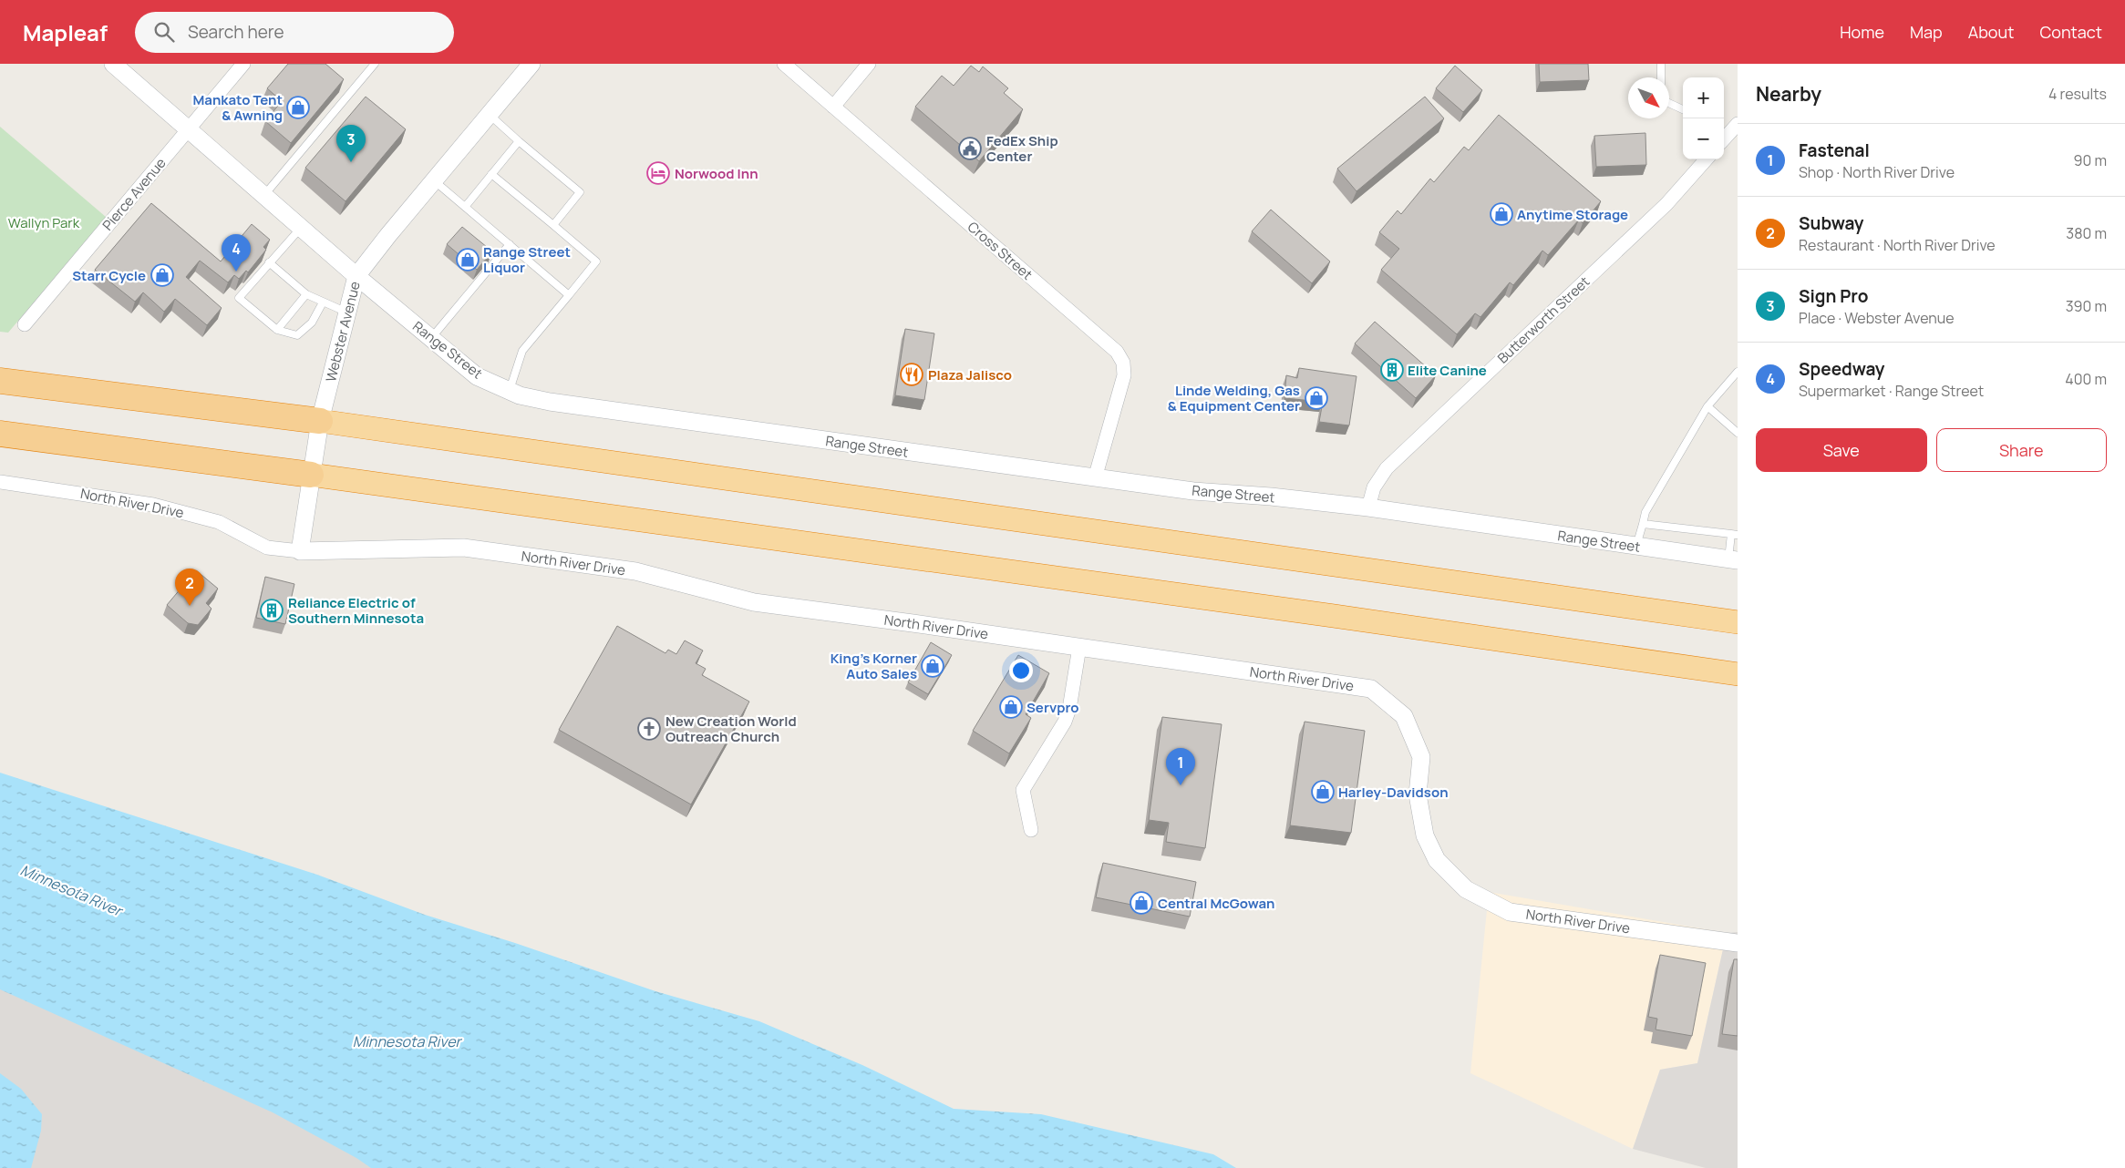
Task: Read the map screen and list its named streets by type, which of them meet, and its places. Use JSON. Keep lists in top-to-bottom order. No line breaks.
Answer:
{"streets":{"street":["Pierce Avenue","Cross Street","Butterworth Street","Webster Avenue","Range Street","North River Drive"]},"crossings":[["Pierce Avenue","Range Street"],["Cross Street","Range Street"],["Butterworth Street","Range Street"],["Webster Avenue","Range Street"],["Webster Avenue","North River Drive"]],"water":["Minnesota River"],"parks":["Wallyn Park"],"places":{"shop":["Mankato Tent & Awning","Anytime Storage","Range Street Liquor","Starr Cycle","Linde Welding, Gas & Equipment Center","King's Korner Auto Sales","Servpro","Harley-Davidson","Central McGowan"],"public building":["FedEx Ship Center"],"hotel":["Norwood Inn"],"building":["Elite Canine","Reliance Electric of Southern Minnesota"],"restaurant":["Plaza Jalisco"],"church":["New Creation World Outreach Church"]},"north":"bottom right","page":{"header":"Mapleaf","search":"Search here","nav":["Home","Map","About","Contact"],"heading":["Nearby","4 results"],"map_buttons":["+","−"],"list":[{"mark":"1","name":"Fastenal","note":"Shop · North River Drive","value":"90 m"},{"mark":"2","name":"Subway","note":"Restaurant · North River Drive","value":"380 m"},{"mark":"3","name":"Sign Pro","note":"Place · Webster Avenue","value":"390 m"},{"mark":"4","name":"Speedway","note":"Supermarket · Range Street","value":"400 m"}],"pins":["3","4","2","1"],"buttons":["Save","Share"]}}
